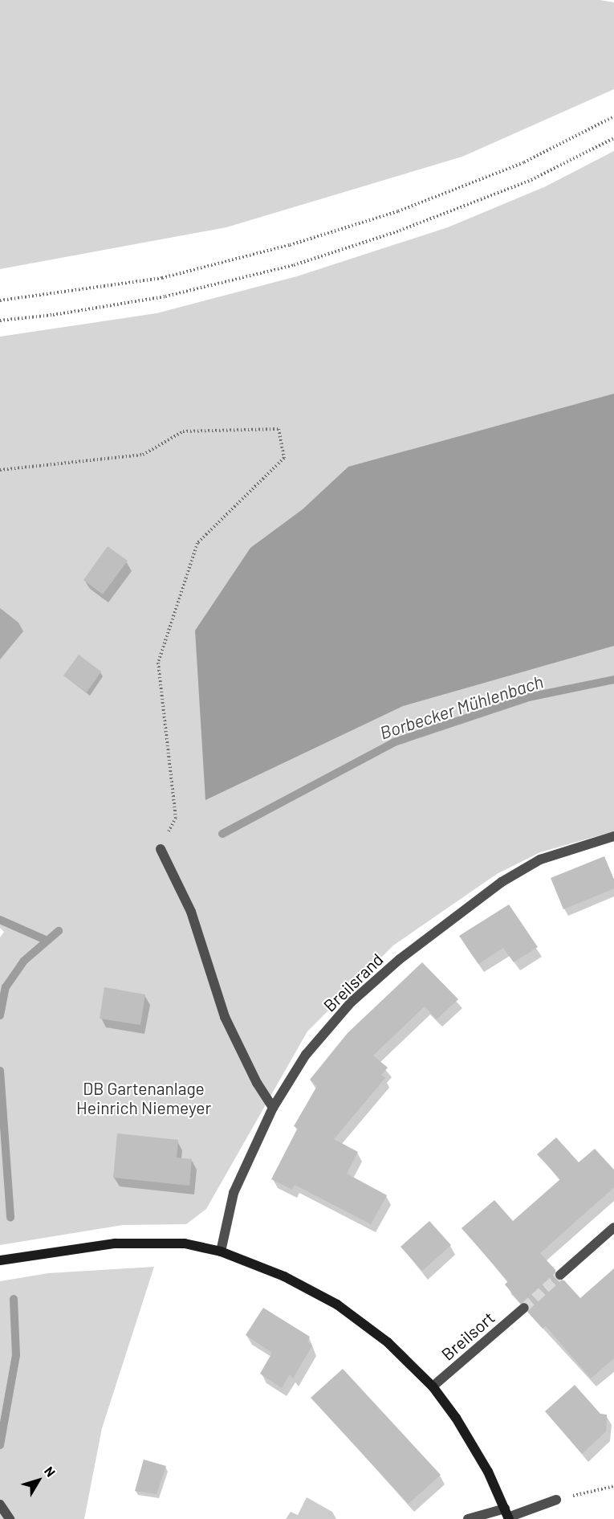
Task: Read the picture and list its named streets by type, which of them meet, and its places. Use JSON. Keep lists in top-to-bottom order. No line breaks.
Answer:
{"streets":{"street":["Breilsrand","Breilsort"]},"water":["Borbecker Mühlenbach"],"parks":["DB Gartenanlage Heinrich Niemeyer"],"north":"top right"}
